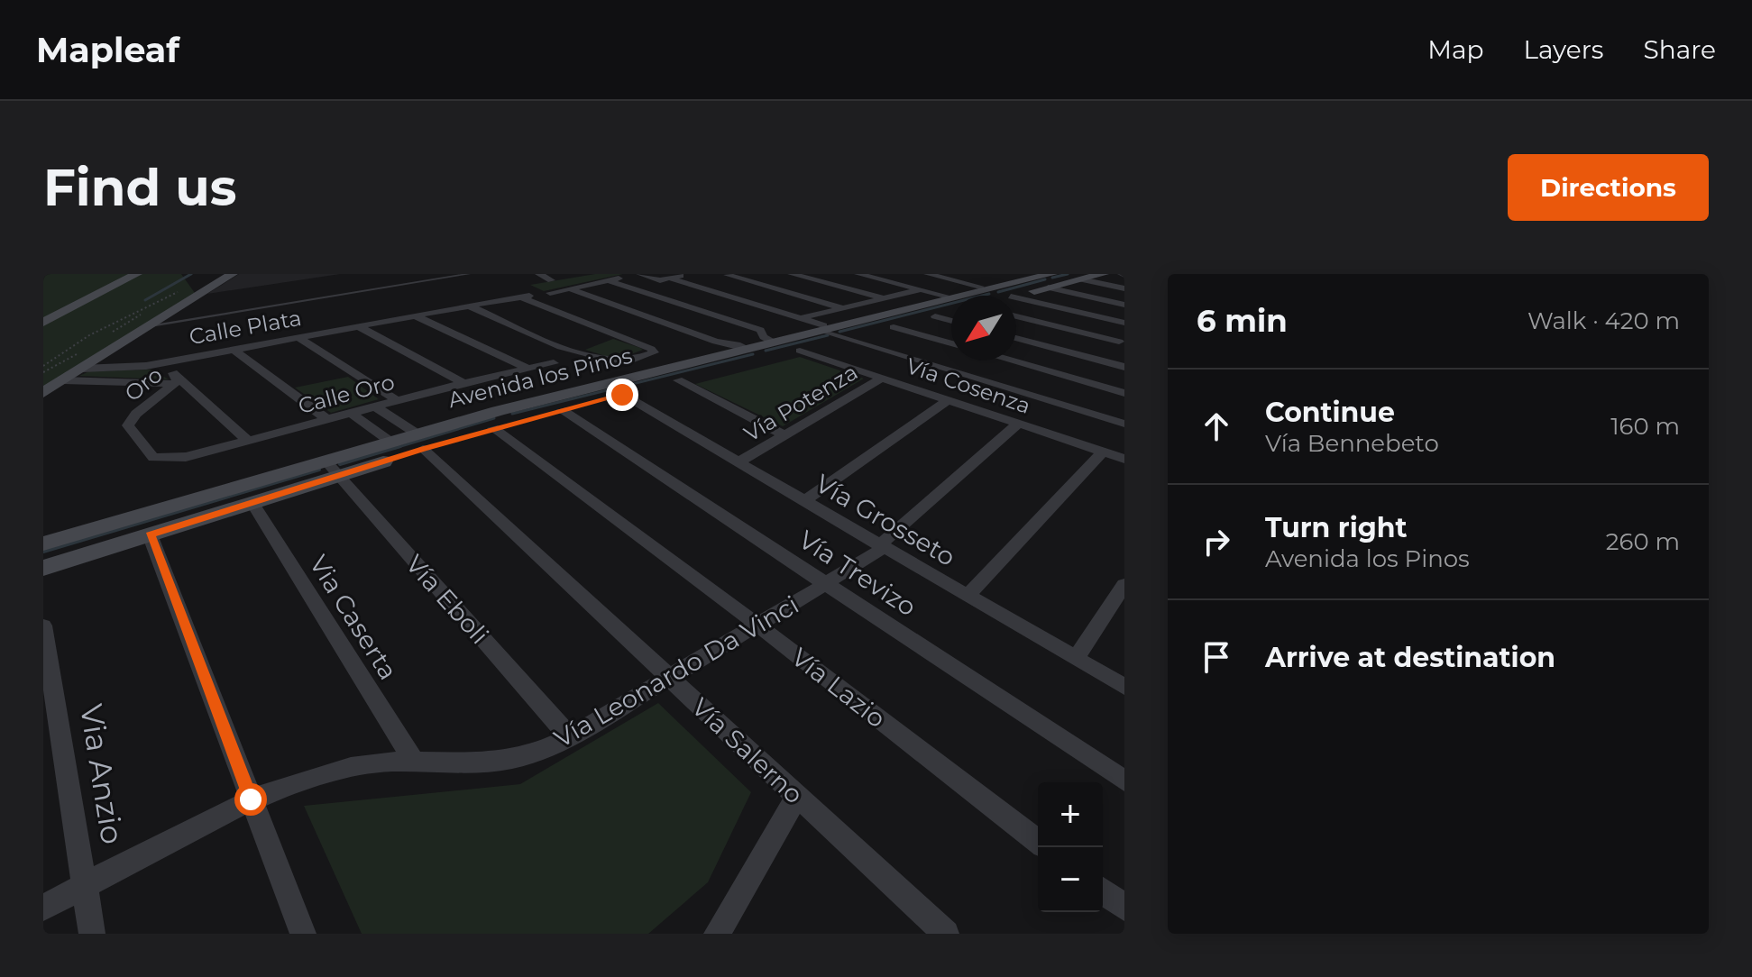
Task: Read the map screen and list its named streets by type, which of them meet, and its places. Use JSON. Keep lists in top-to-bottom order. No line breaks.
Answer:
{"streets":{"street":["Calle Plata","Avenida los Pinos","Oro","Vía Cosenza","Calle Oro","Vía Potenza","Vía Grosseto","Vía Trevizo","Vía Eboli","Via Caserta","Vía Leonardo Da Vinci","Vía Lazio","Vía Salerno","Via Anzio"]},"crossings":[["Avenida los Pinos","Vía Cosenza"],["Avenida los Pinos","Vía Grosseto"],["Avenida los Pinos","Vía Trevizo"],["Avenida los Pinos","Vía Eboli"],["Avenida los Pinos","Via Caserta"],["Avenida los Pinos","Vía Lazio"],["Avenida los Pinos","Vía Salerno"],["Oro","Calle Oro"],["Vía Cosenza","Vía Potenza"],["Vía Cosenza","Vía Leonardo Da Vinci"],["Calle Oro","Vía Salerno"],["Vía Potenza","Vía Grosseto"],["Vía Grosseto","Vía Leonardo Da Vinci"],["Vía Trevizo","Vía Leonardo Da Vinci"],["Vía Eboli","Vía Leonardo Da Vinci"],["Via Caserta","Vía Leonardo Da Vinci"],["Vía Leonardo Da Vinci","Vía Lazio"],["Vía Leonardo Da Vinci","Vía Salerno"],["Vía Leonardo Da Vinci","Via Anzio"]],"north":"bottom left","page":{"header":"Mapleaf","nav":["Map","Layers","Share"],"buttons":"Directions","title":"Find us","heading":["6 min","Walk · 420 m"],"list":[["Continue","Vía Bennebeto","160 m"],["Turn right","Avenida los Pinos","260 m"],"Arrive at destination"],"map_buttons":["+","−"]}}
